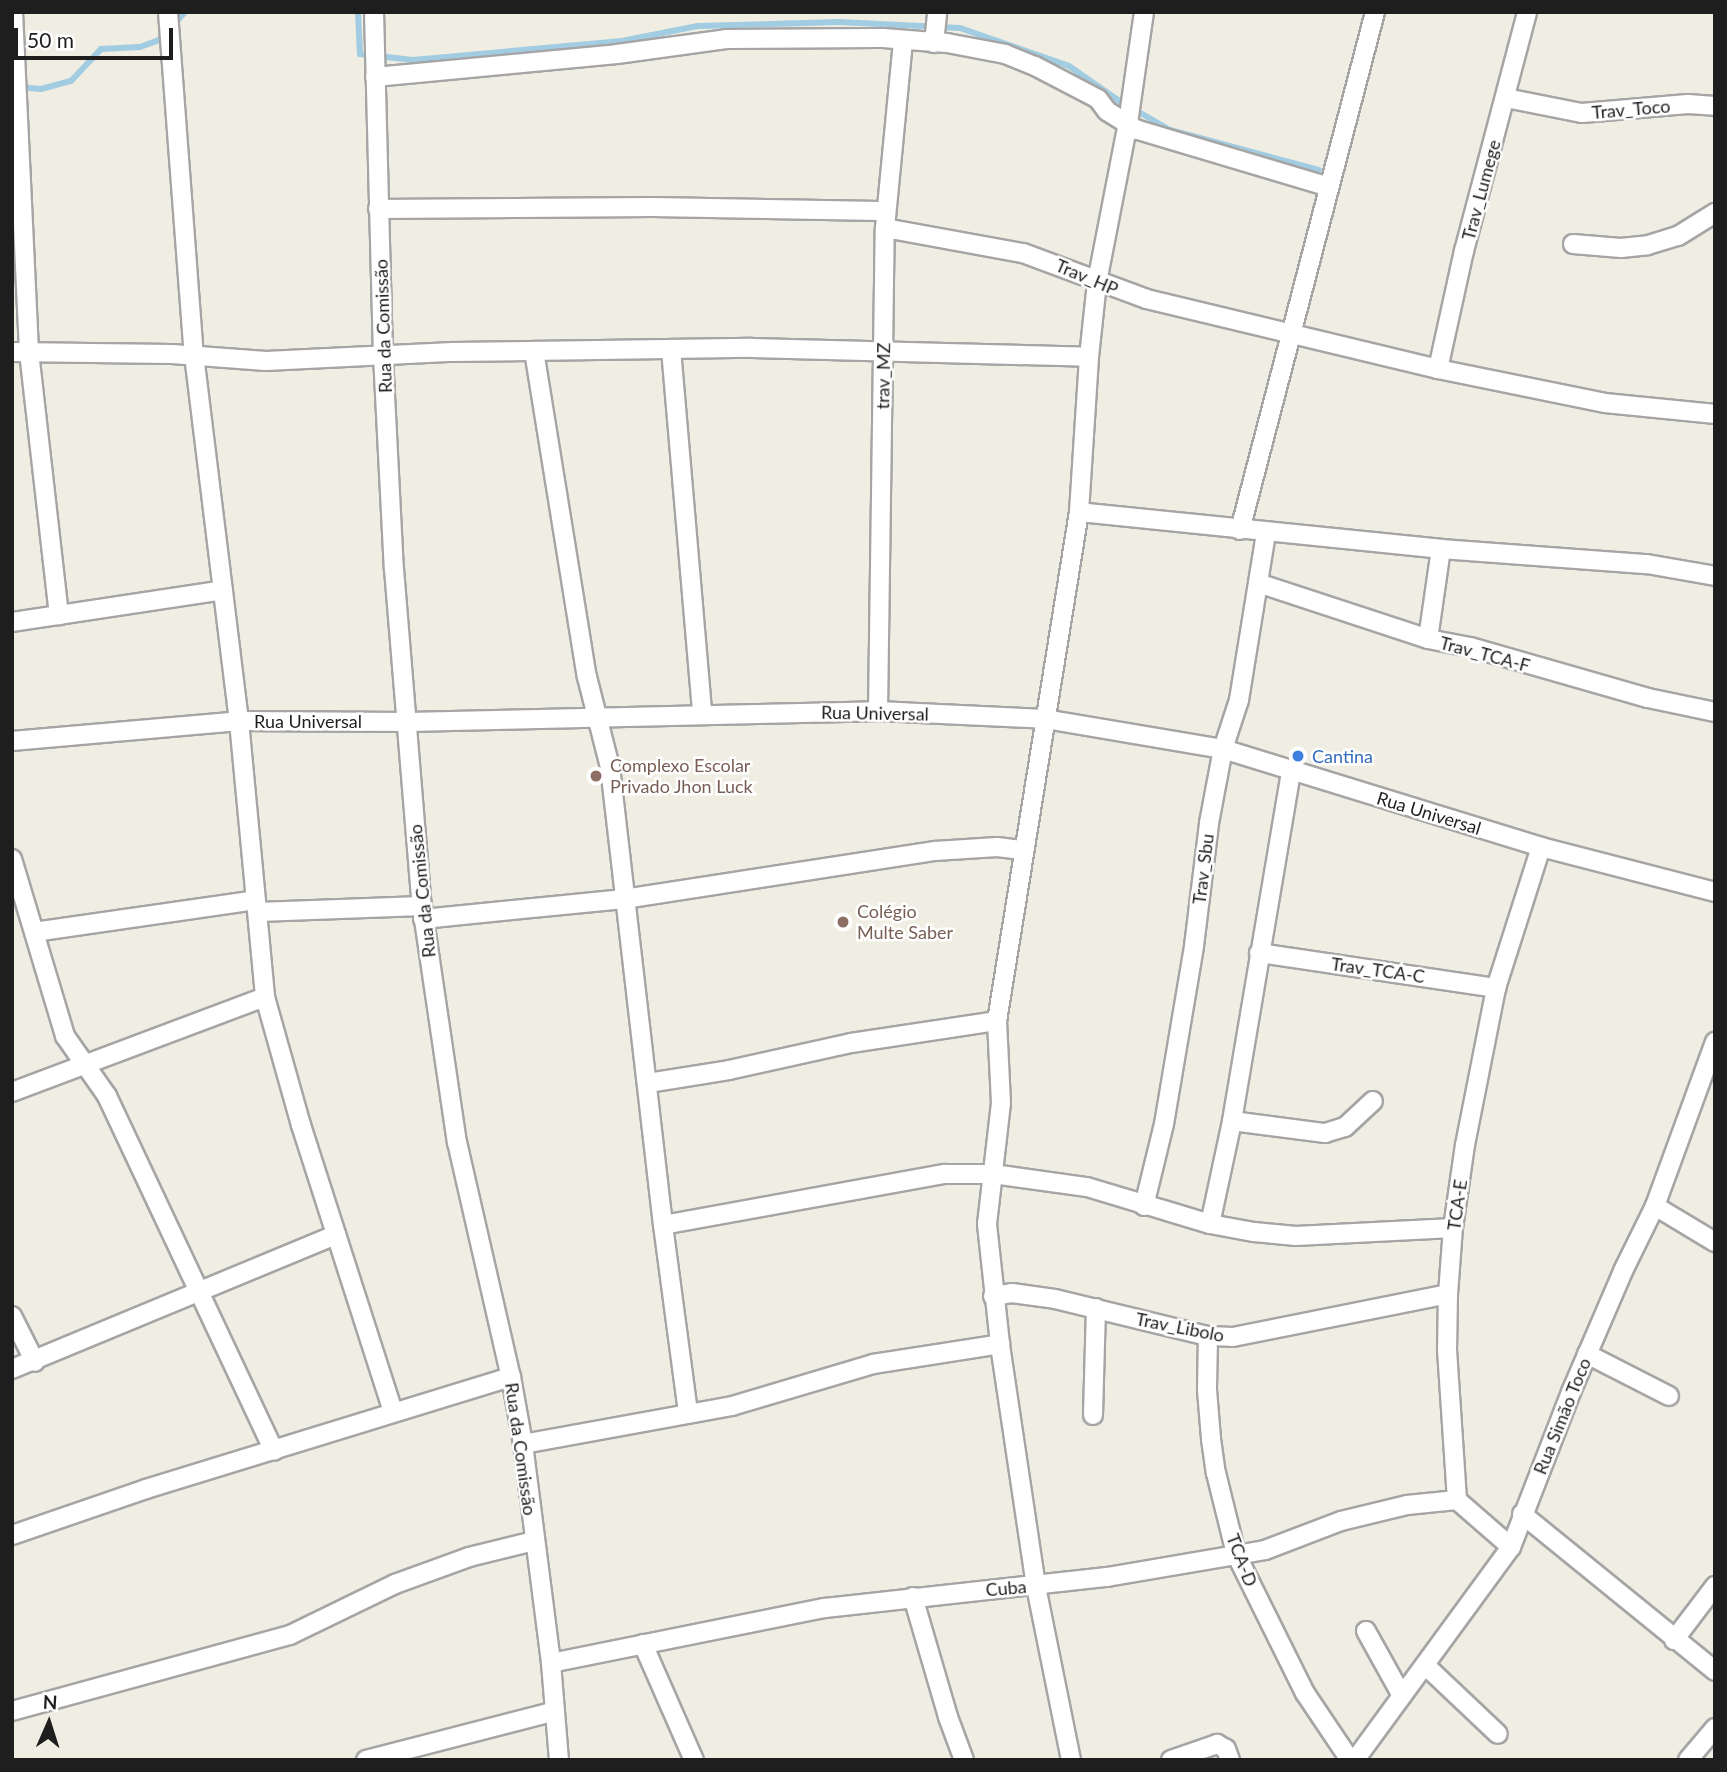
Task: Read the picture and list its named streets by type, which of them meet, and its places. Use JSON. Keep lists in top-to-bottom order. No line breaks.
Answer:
{"streets":{"street":["Trav_Toco","Trav_Lumege","Trav_HP","Rua da Comissão","trav_MZ","Trav_TCA-F","Rua Universal","Trav_Sbu","Trav_TCA-C","TCA-E","Trav_Libolo","Rua Simão Toco","TCA-D","Cuba"]},"crossings":[["Trav_Toco","Trav_Lumege"],["Trav_Lumege","Trav_HP"],["Trav_HP","Rua da Comissão"],["Trav_HP","trav_MZ"],["Rua da Comissão","Rua Universal"],["Rua da Comissão","Cuba"],["trav_MZ","Rua Universal"],["Trav_TCA-F","Trav_Sbu"],["Rua Universal","Trav_Sbu"],["Rua Universal","TCA-E"],["Trav_TCA-C","TCA-E"],["TCA-E","Trav_Libolo"],["TCA-E","Cuba"],["Trav_Libolo","TCA-D"],["TCA-D","Cuba"]],"places":["Cantina","Complexo Escolar Privado Jhon Luck","Colégio Multe Saber"],"scale_bar":"50 m","north":"top"}
